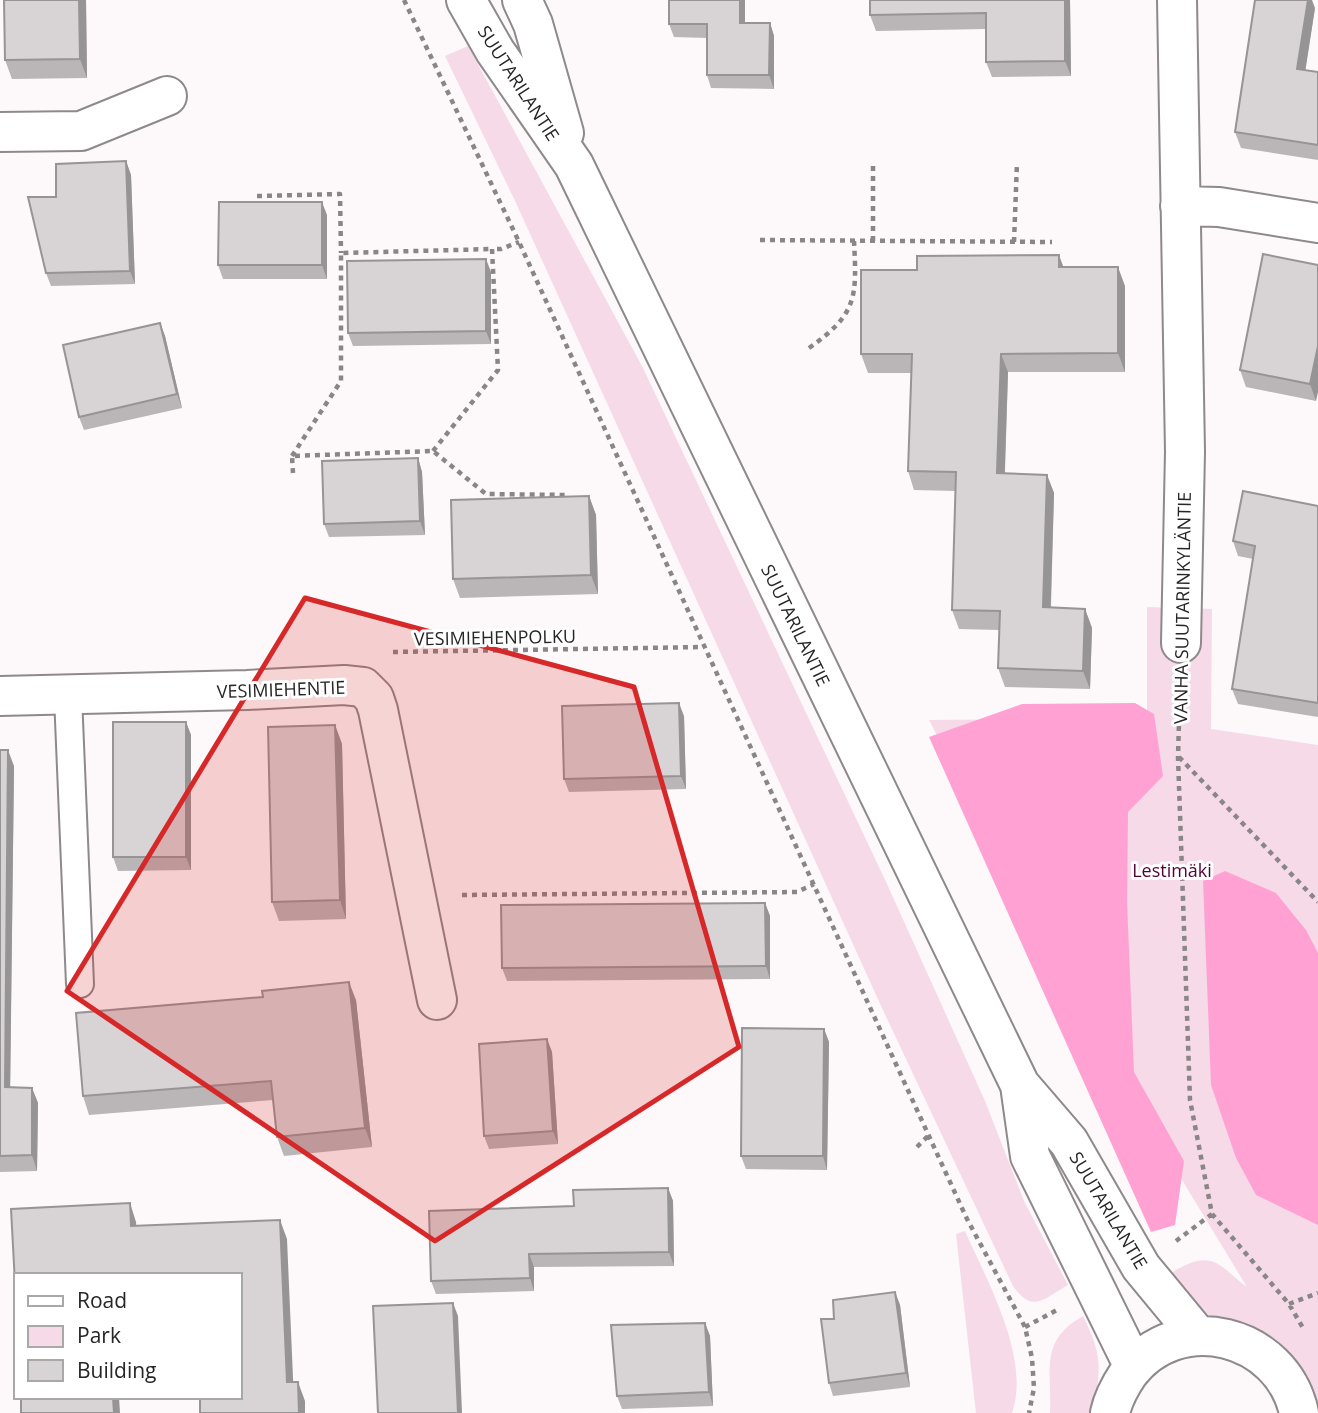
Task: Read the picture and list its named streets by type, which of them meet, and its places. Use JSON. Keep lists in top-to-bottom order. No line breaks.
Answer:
{"streets":{"main road":["SUUTARILANTIE","VANHA SUUTARINKYLÄNTIE","VESIMIEHENTIE"],"path":["VESIMIEHENPOLKU"]},"parks":["Lestimäki"],"legend":["Road","Park","Building"]}
